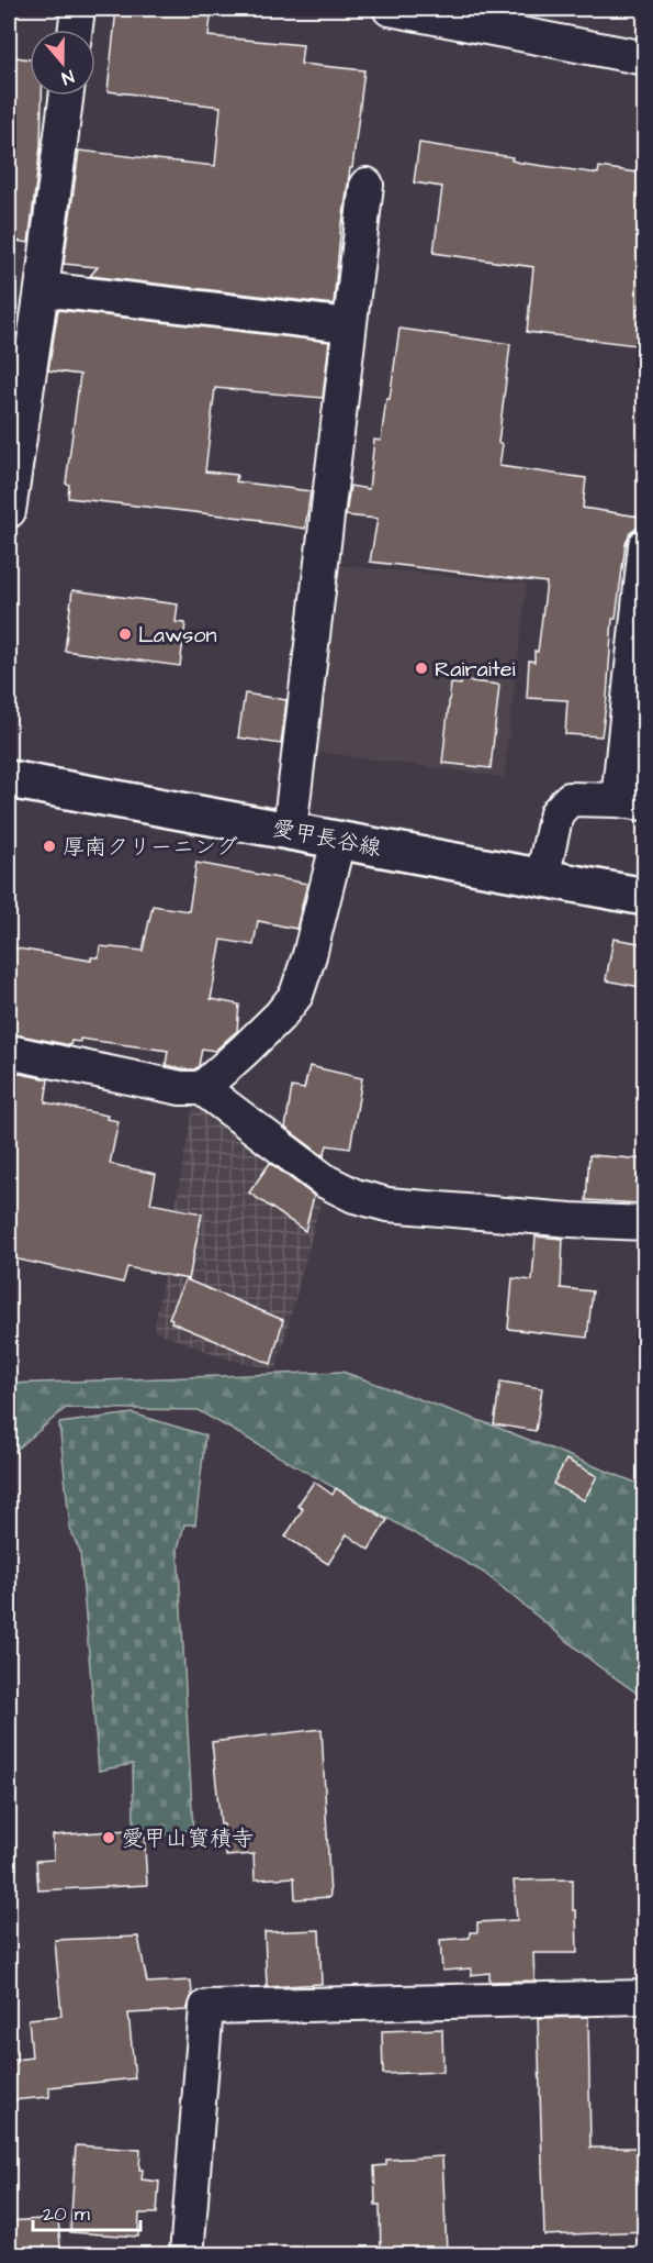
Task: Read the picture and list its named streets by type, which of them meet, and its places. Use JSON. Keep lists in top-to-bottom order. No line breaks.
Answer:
{"streets":{"street":["愛甲長谷線"]},"places":["Lawson","Rairaitei","厚南クリーニング","愛甲山寳積寺"],"scale_bar":"20 m","north":"bottom"}
